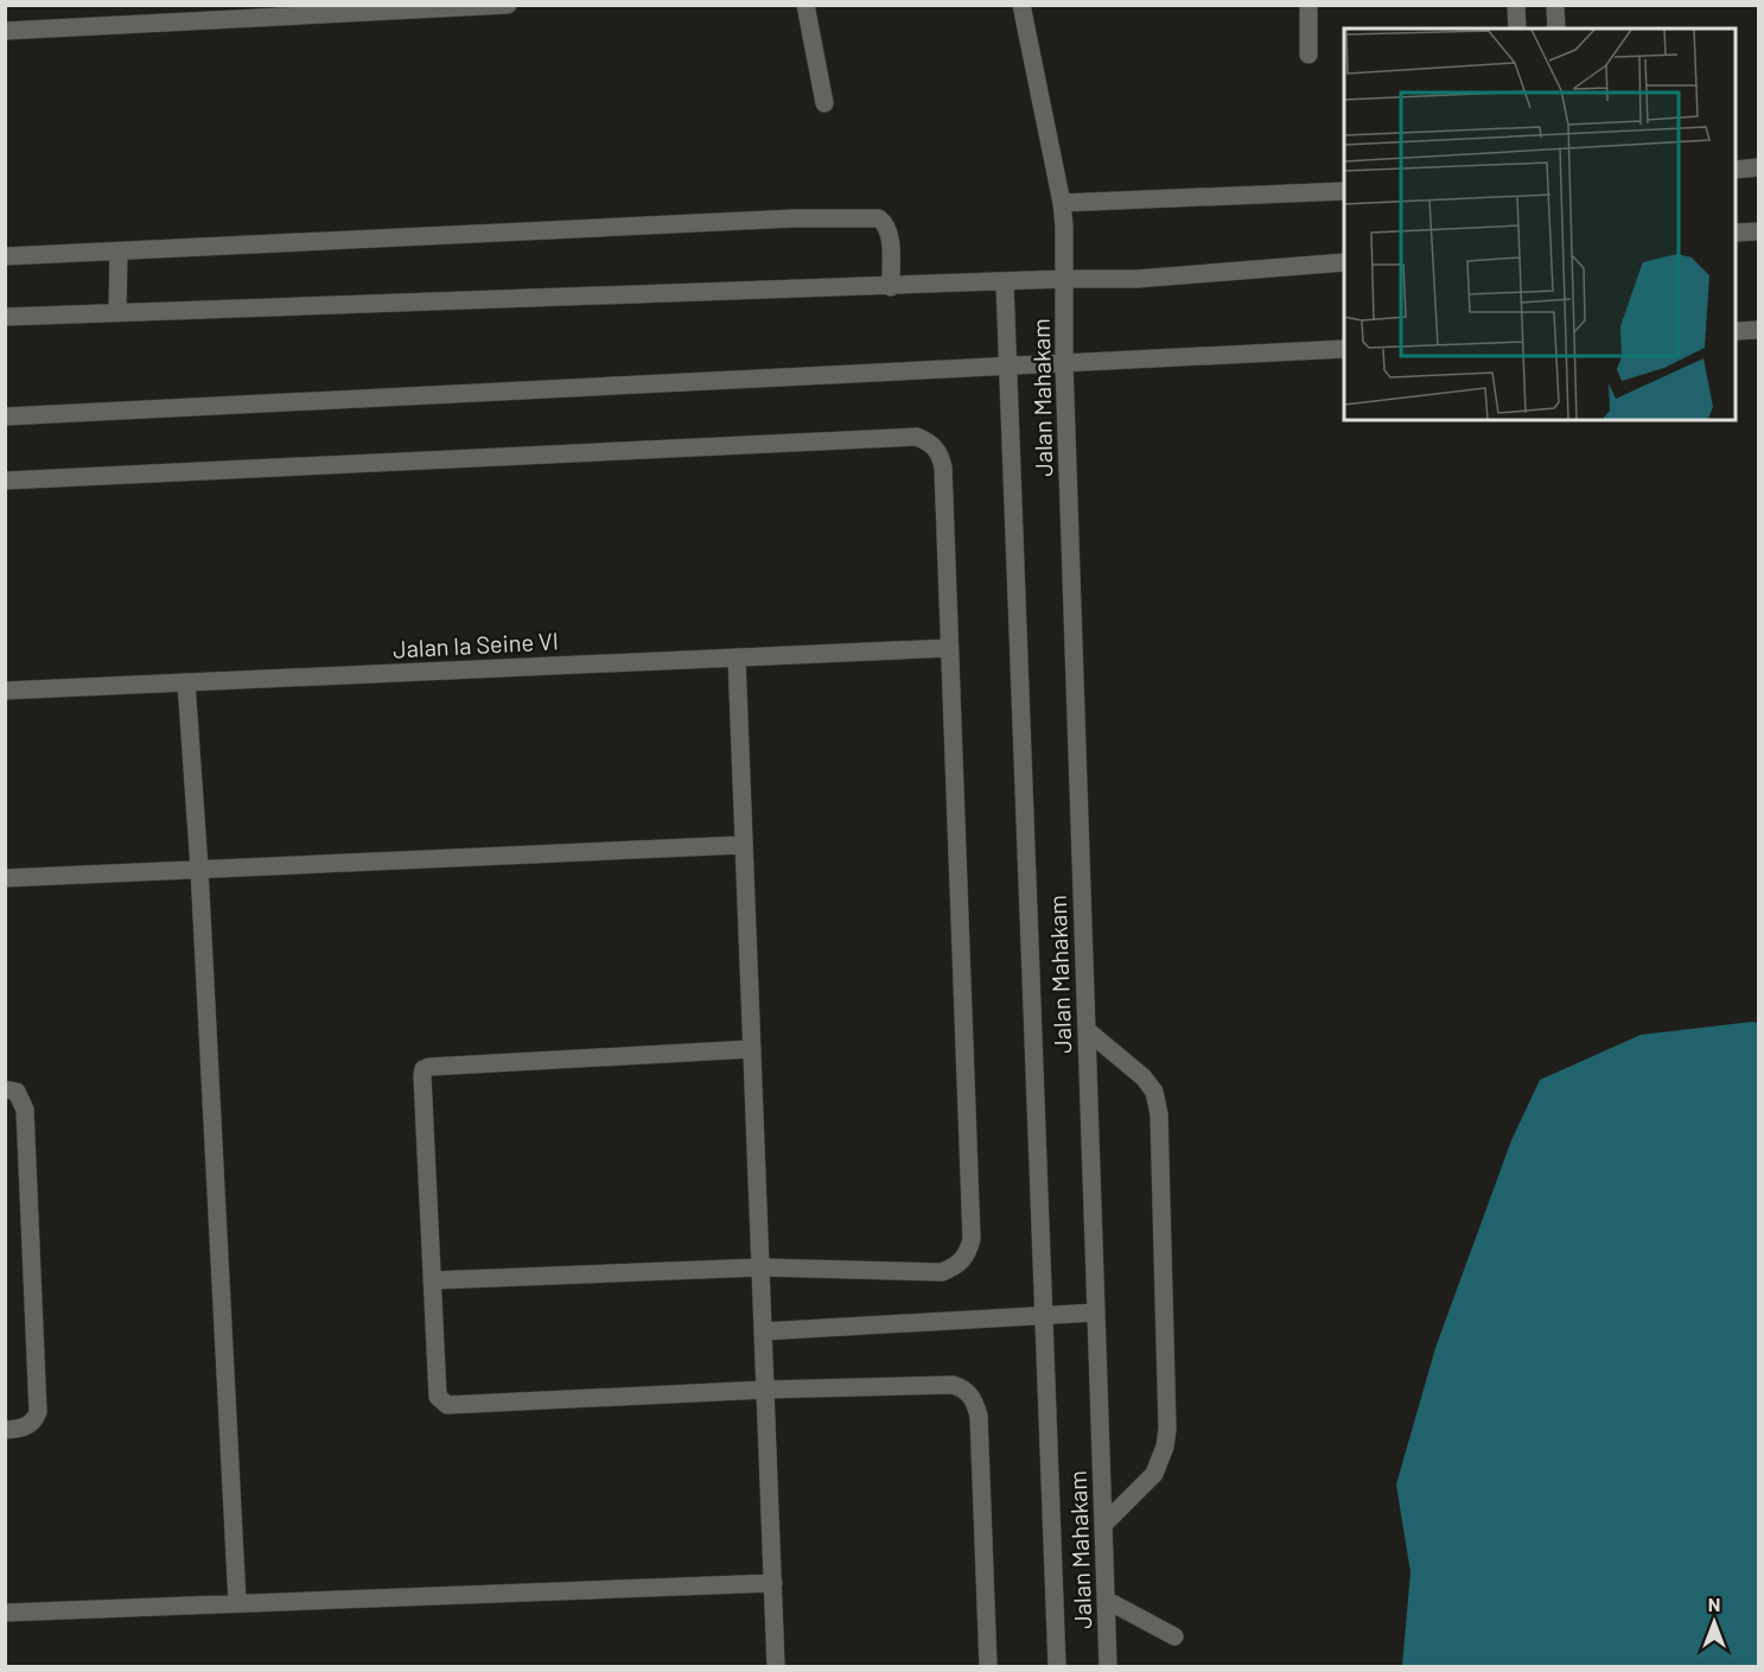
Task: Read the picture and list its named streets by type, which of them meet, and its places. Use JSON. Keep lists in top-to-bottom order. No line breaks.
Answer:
{"streets":{"street":["Jalan Mahakam","Jalan la Seine VI"]},"north":"top"}
